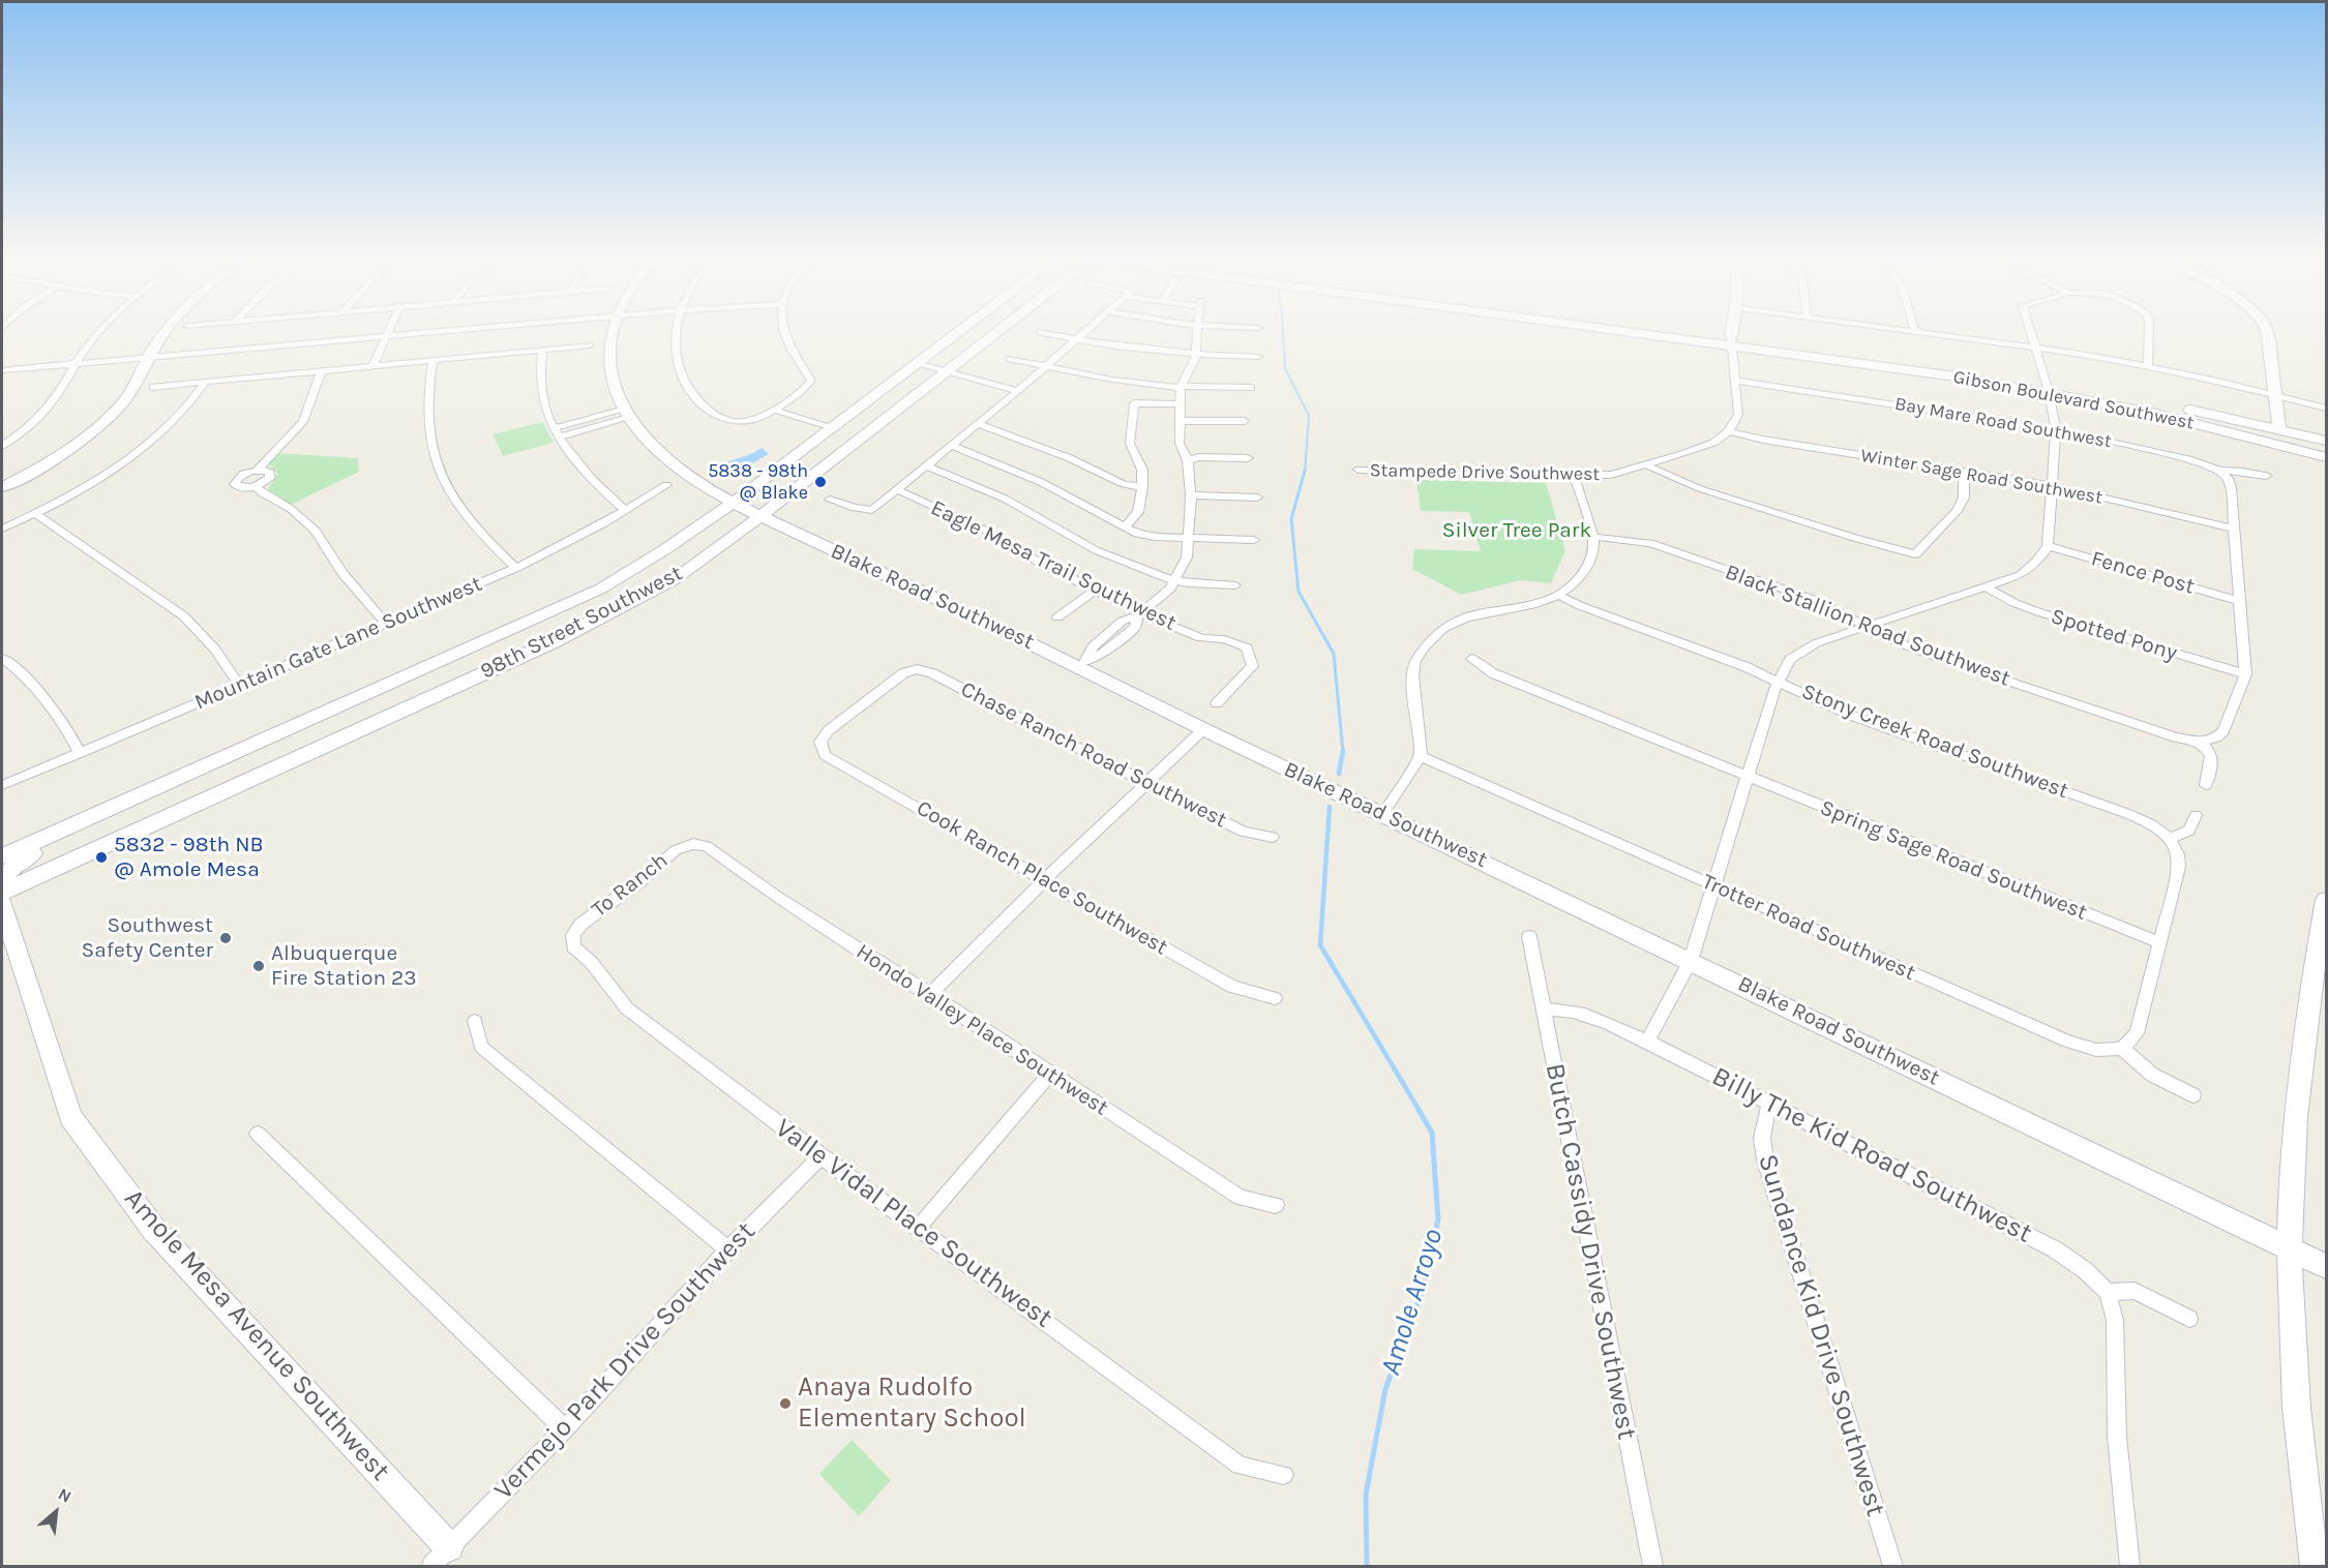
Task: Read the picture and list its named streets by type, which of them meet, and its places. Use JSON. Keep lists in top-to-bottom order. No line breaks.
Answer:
{"streets":{"street":["Gibson Boulevard Southwest","Bay Mare Road Southwest","Stampede Drive Southwest","Winter Sage Road Southwest","Eagle Mesa Trail Southwest","Fence Post","Blake Road Southwest","98th Street Southwest","Black Stallion Road Southwest","Spotted Pony","Mountain Gate Lane Southwest","Stony Creek Road Southwest","Chase Ranch Road Southwest","Spring Sage Road Southwest","Cook Ranch Place Southwest","To Ranch","Trotter Road Southwest","Hondo Valley Place Southwest","Billy The Kid Road Southwest","Valle Vidal Place Southwest","Butch Cassidy Drive Southwest","Amole Mesa Avenue Southwest","Sundance Kid Drive Southwest","Vermejo Park Drive Southwest"]},"crossings":[["Stampede Drive Southwest","Winter Sage Road Southwest"],["Blake Road Southwest","98th Street Southwest"],["Chase Ranch Road Southwest","Cook Ranch Place Southwest"],["To Ranch","Hondo Valley Place Southwest"],["To Ranch","Valle Vidal Place Southwest"],["Billy The Kid Road Southwest","Butch Cassidy Drive Southwest"],["Billy The Kid Road Southwest","Sundance Kid Drive Southwest"],["Valle Vidal Place Southwest","Vermejo Park Drive Southwest"],["Amole Mesa Avenue Southwest","Vermejo Park Drive Southwest"]],"water":["Amole Arroyo"],"parks":["Silver Tree Park"],"places":["5838 - 98th @ Blake","5832 - 98th NB @ Amole Mesa","Southwest Safety Center","Albuquerque Fire Station 23","Anaya Rudolfo Elementary School"],"north":"top right"}
